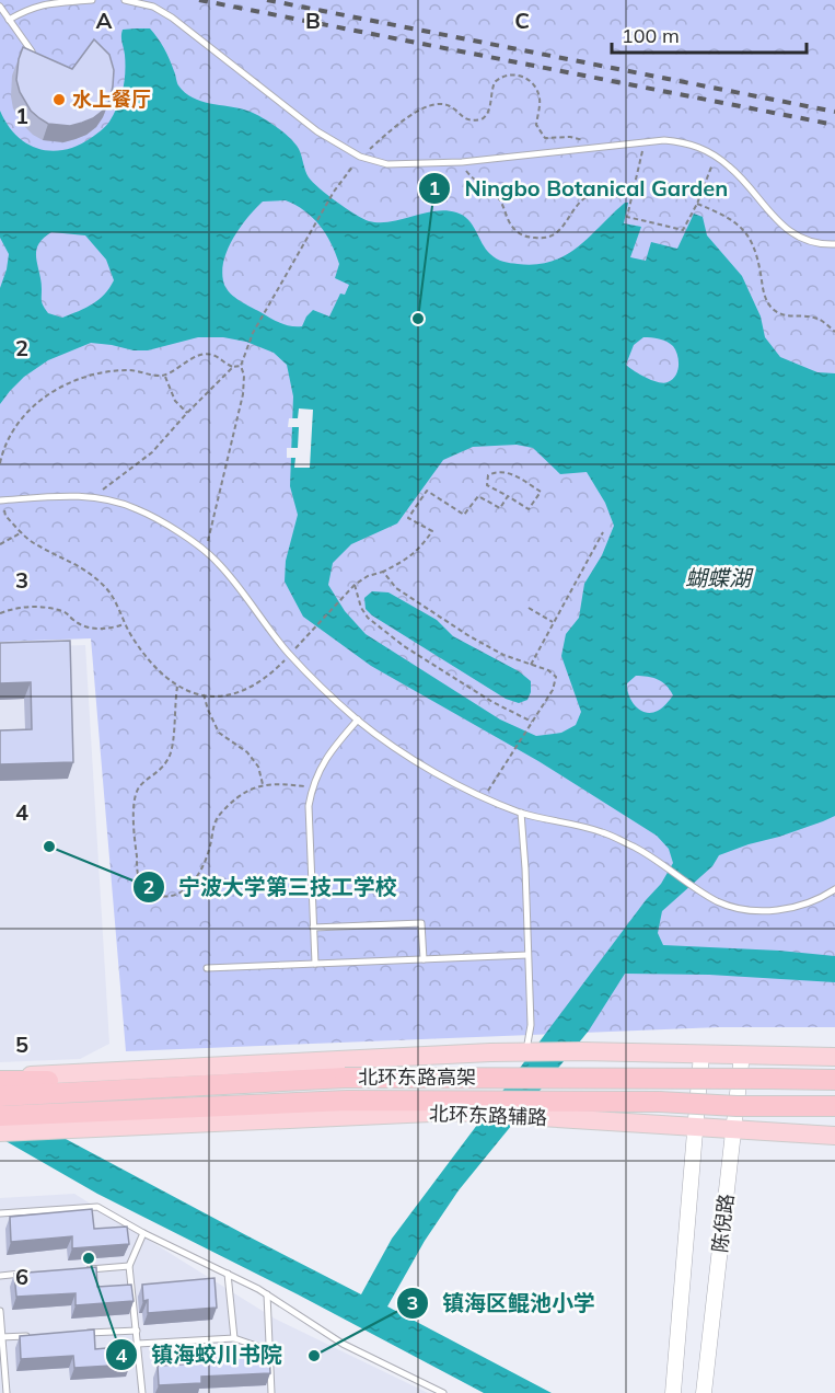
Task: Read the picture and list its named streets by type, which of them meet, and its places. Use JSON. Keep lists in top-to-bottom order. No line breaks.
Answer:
{"streets":{"highway":["北环东路高架"],"main road":["北环东路辅路"],"street":["陈倪路"]},"crossings":[["北环东路辅路","陈倪路"]],"water":["蝴蝶湖"],"places":["水上餐厅","Ningbo Botanical Garden","宁波大学第三技工学校","镇海蛟川书院","镇海区鲲池小学"],"scale_bar":"100 m","grid":{"columns":["A","B","C"],"rows":["1","2","3","4","5","6"]}}
